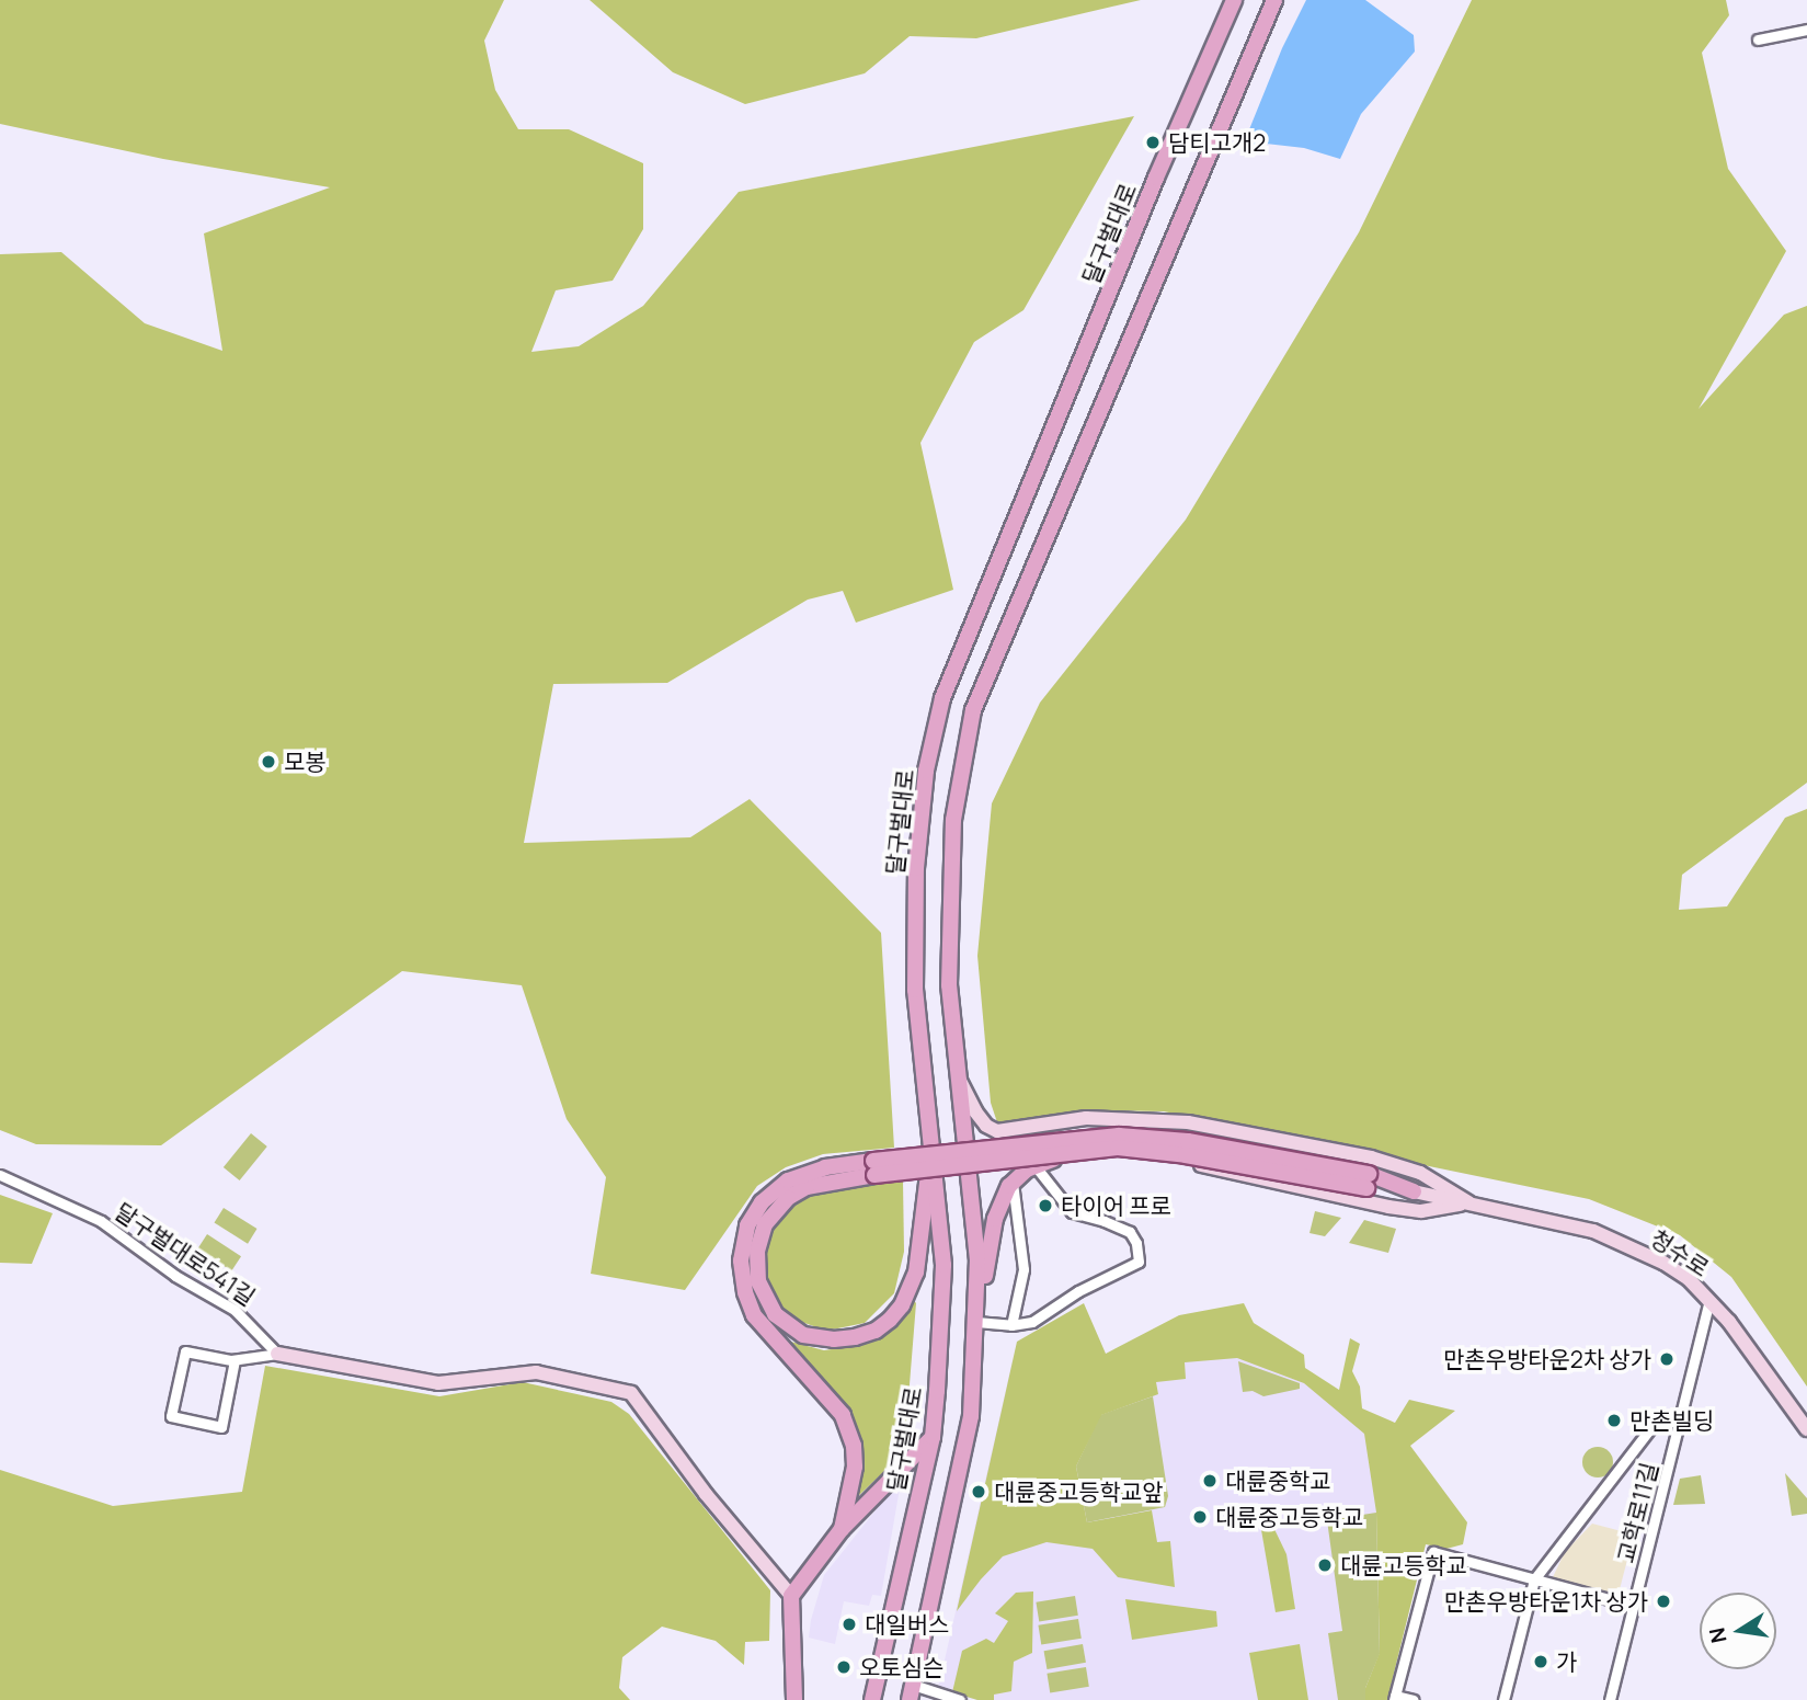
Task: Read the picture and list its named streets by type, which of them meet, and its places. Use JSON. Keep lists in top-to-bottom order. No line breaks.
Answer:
{"streets":{"main road":["달구벌대로","청수로"],"street":["달구벌대로541길","교학로11길"]},"crossings":[["청수로","교학로11길"]],"places":["담티고개2","모봉","타이어 프로","만촌우방타운2차 상가","만촌빌딩","대륜중학교","대륜중고등학교앞","대륜중고등학교","대륜고등학교","만촌우방타운1차 상가","대일버스","가","오토심슨"],"north":"left"}
